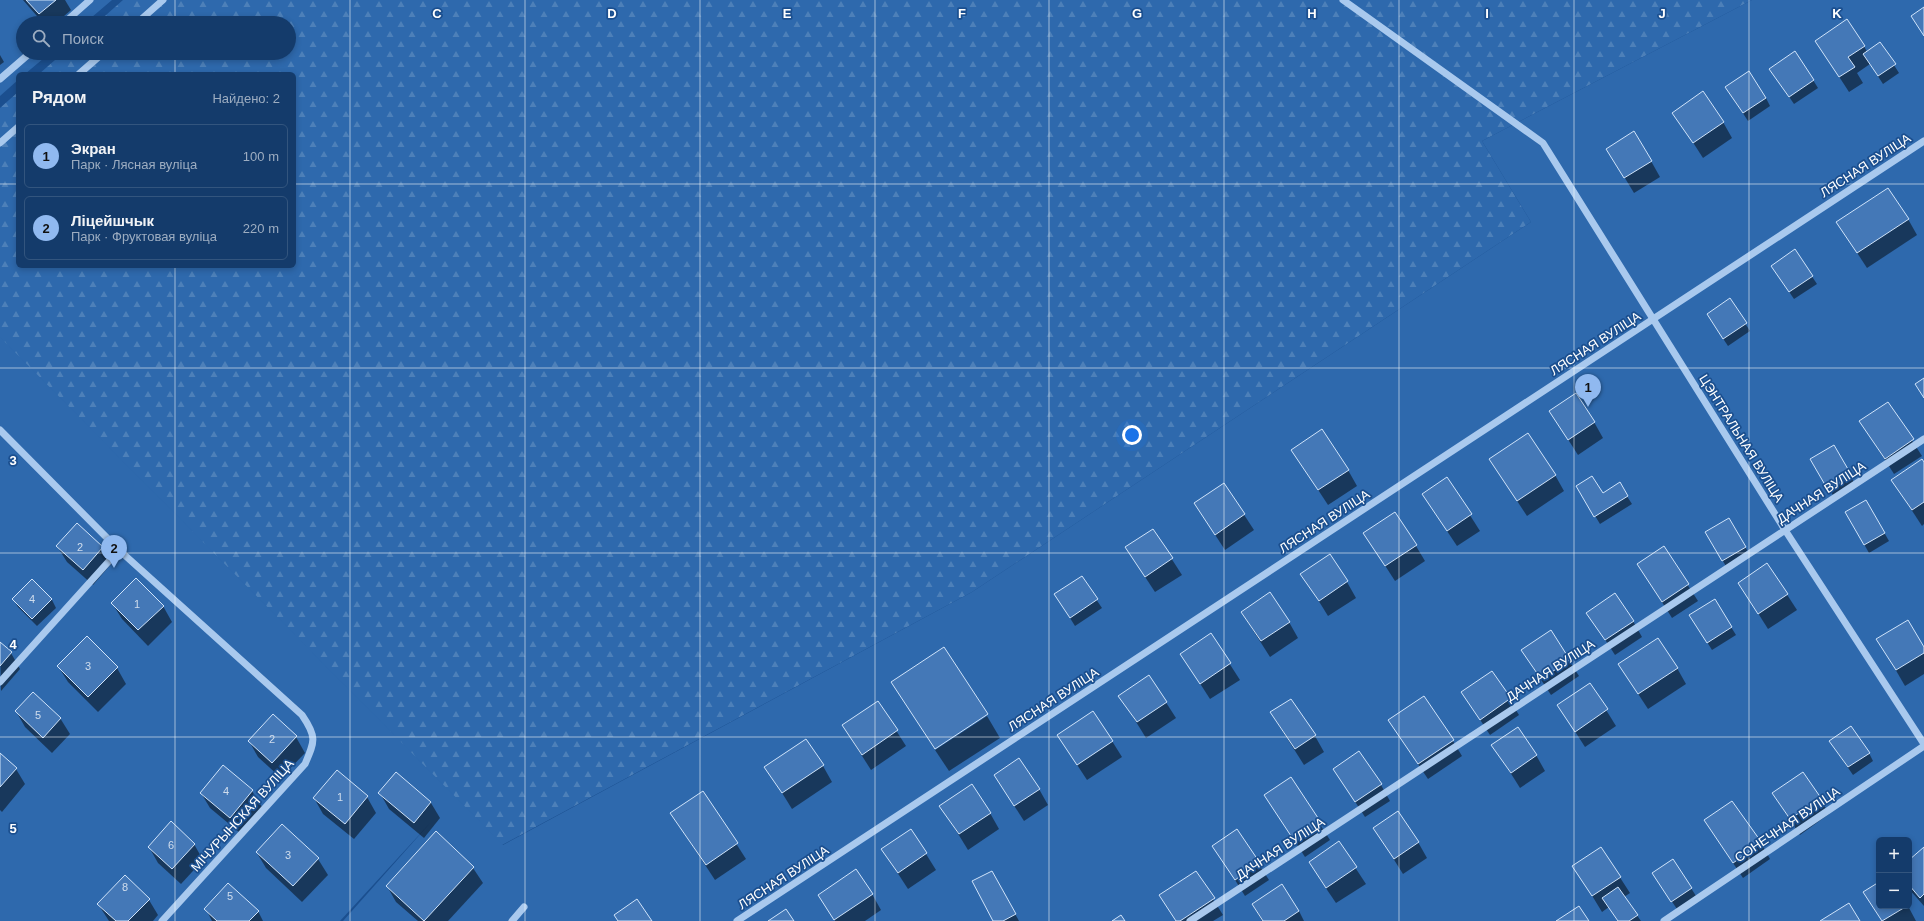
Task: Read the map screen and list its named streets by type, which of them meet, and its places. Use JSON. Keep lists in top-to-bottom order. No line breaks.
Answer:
{"streets":{"street":["ЛЯСНАЯ ВУЛІЦА","ЦЭНТРАЛЬНАЯ ВУЛІЦА","ДАЧНАЯ ВУЛІЦА","МІЧУРЫНСКАЯ ВУЛІЦА","СОНЕЧНАЯ ВУЛІЦА"]},"crossings":[["ЛЯСНАЯ ВУЛІЦА","ЦЭНТРАЛЬНАЯ ВУЛІЦА"],["ЦЭНТРАЛЬНАЯ ВУЛІЦА","ДАЧНАЯ ВУЛІЦА"],["ЦЭНТРАЛЬНАЯ ВУЛІЦА","СОНЕЧНАЯ ВУЛІЦА"]],"house_numbers":["2","4","1","3","5","2","4","1","6","3","8","5"],"page":{"search":"Поиск","heading":["Рядом","Найдено: 2"],"list":[{"mark":"1","name":"Экран","note":"Парк · Лясная вуліца","value":"100 m"},{"mark":"2","name":"Ліцейшчык","note":"Парк · Фруктовая вуліца","value":"220 m"}],"pins":["1","2"],"map_buttons":["+","−"]},"grid":{"columns":["C","D","E","F","G","H","I","J","K"],"rows":["3","4","5"]}}
